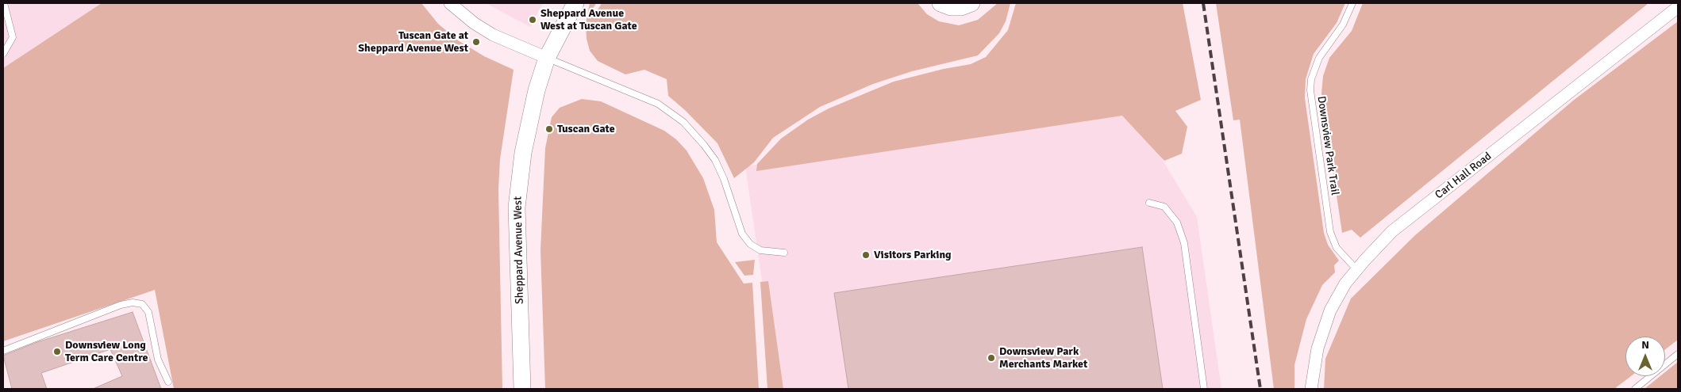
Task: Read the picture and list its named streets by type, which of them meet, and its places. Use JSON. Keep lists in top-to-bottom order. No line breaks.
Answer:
{"streets":{"main road":["Sheppard Avenue West"],"street":["Carl Hall Road"],"lane":["Downsview Park Trail"]},"crossings":[["Downsview Park Trail","Carl Hall Road"]],"places":["Sheppard Avenue West at Tuscan Gate","Tuscan Gate at Sheppard Avenue West","Tuscan Gate","Visitors Parking","Downsview Long Term Care Centre","Downsview Park Merchants Market"],"north":"top"}
